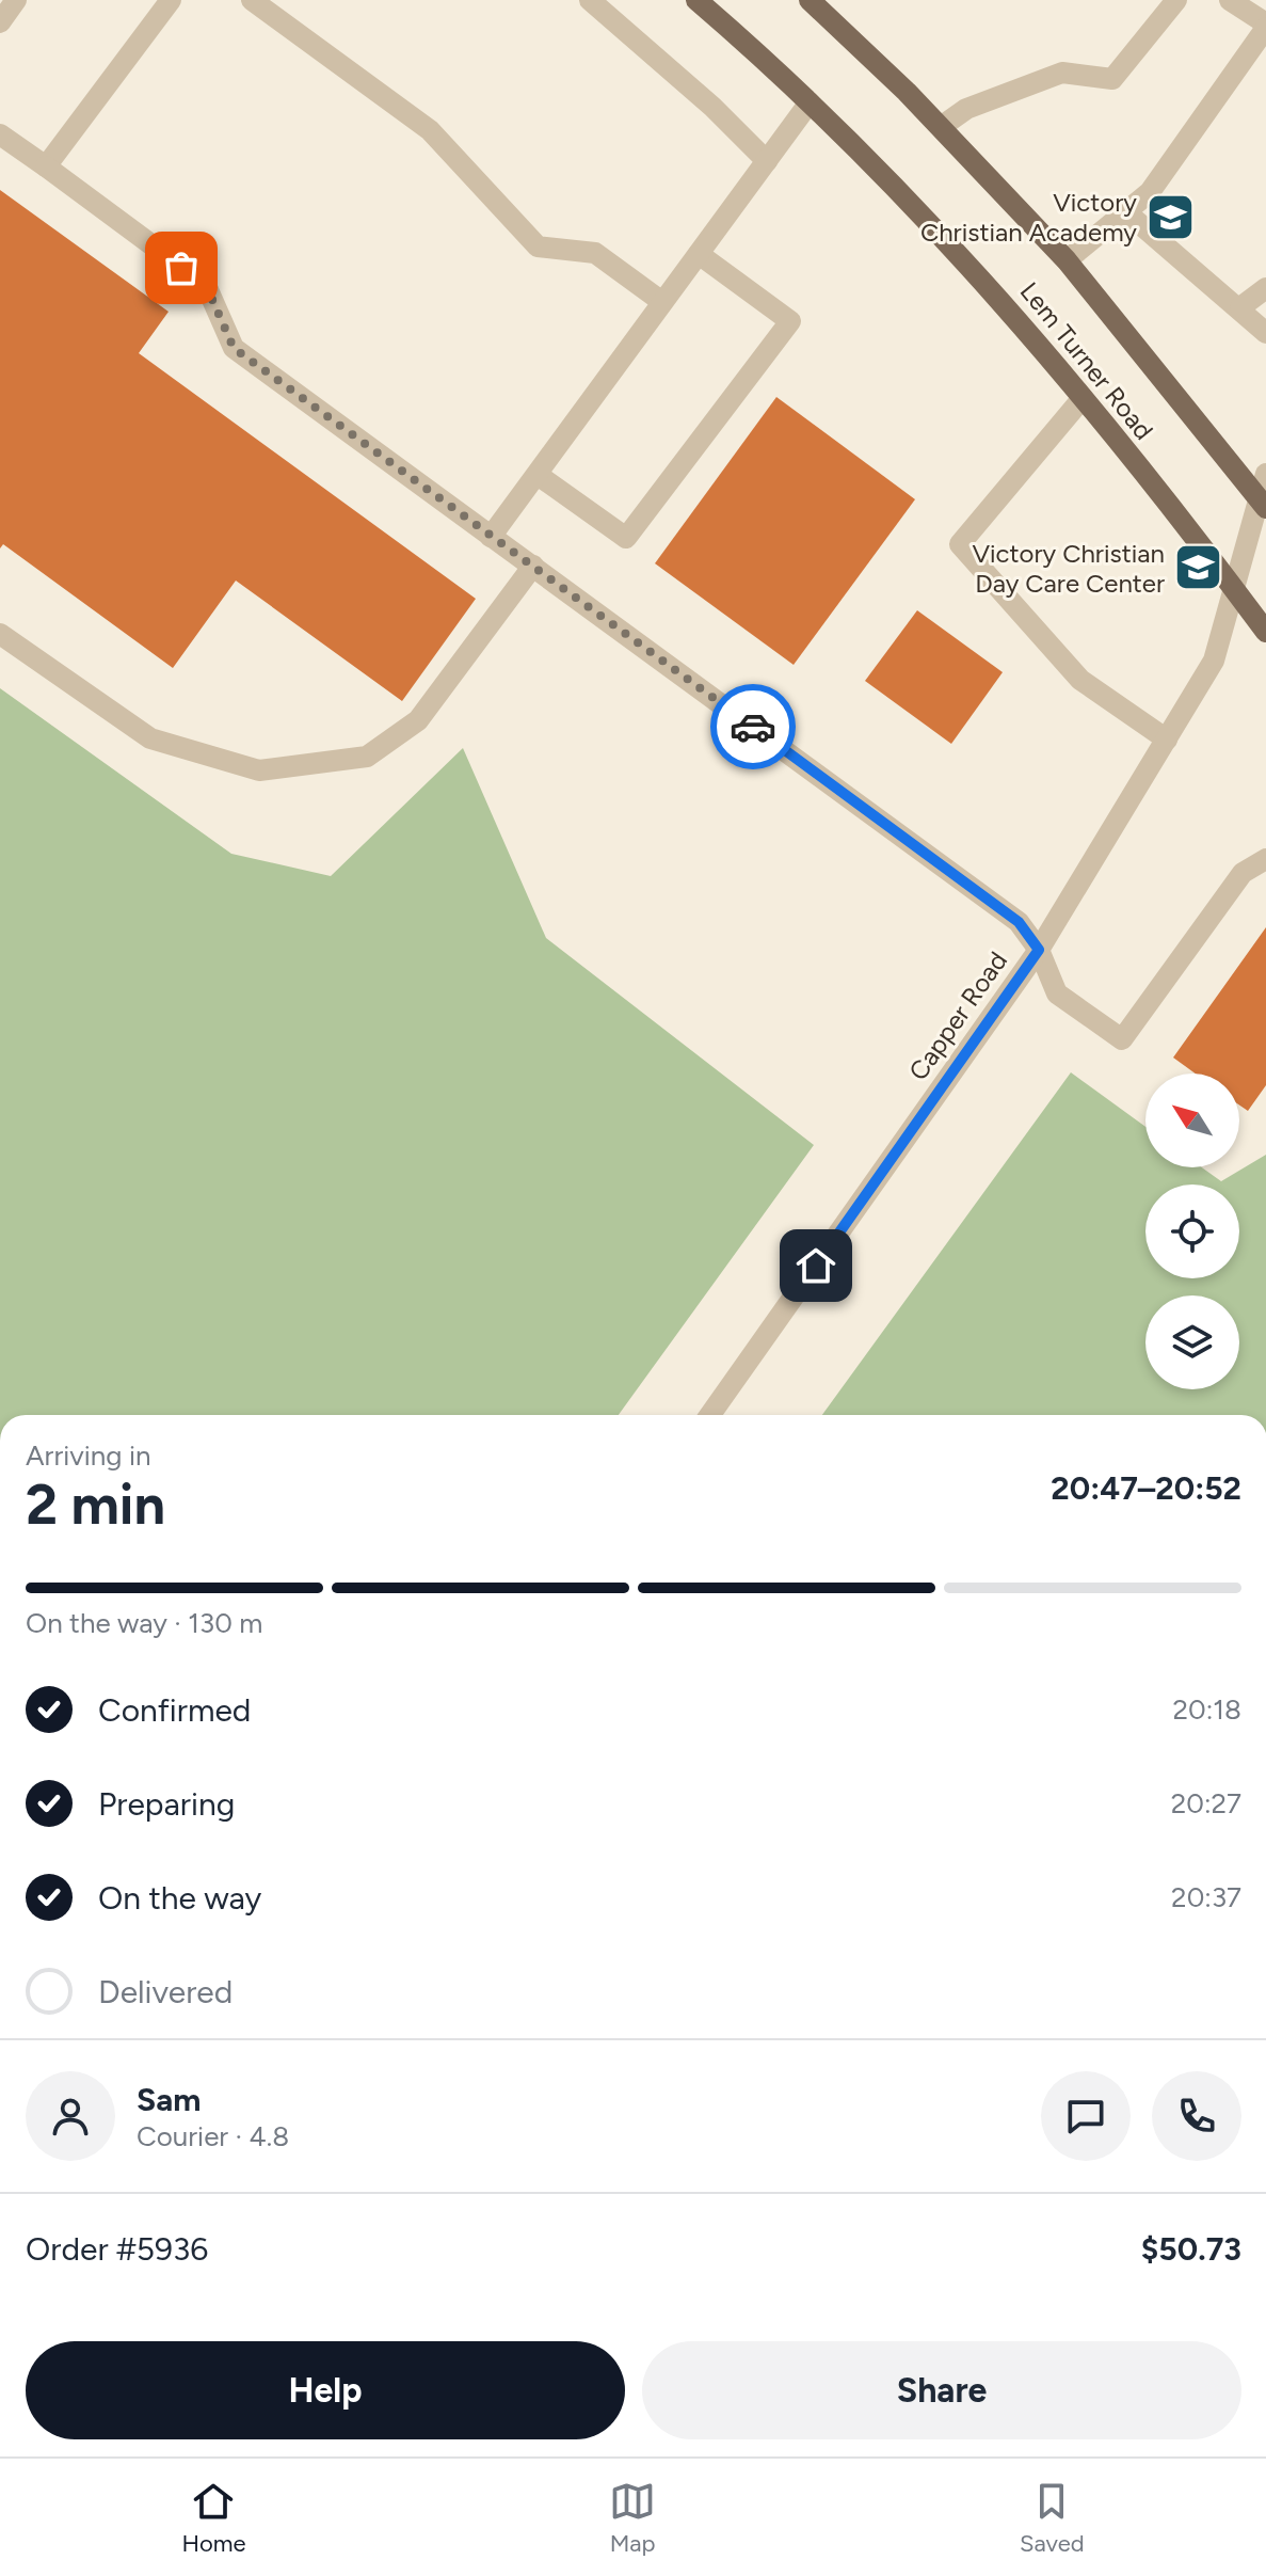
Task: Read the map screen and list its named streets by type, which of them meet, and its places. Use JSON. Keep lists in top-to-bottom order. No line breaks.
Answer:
{"streets":{"main road":["Lem Turner Road"],"street":["Capper Road"]},"crossings":[["Lem Turner Road","Capper Road"]],"places":{"school or university":["Victory Christian Academy","Victory Christian Day Care Center"]},"north":"top left","page":{"heading":["2 min","Arriving in","20:47–20:52"],"panel":["Sam","Courier · 4.8","Order #5936","$50.73"],"bar":"On the way · 130 m","list":[["Confirmed","20:18"],["Preparing","20:27"],["On the way","20:37"],"Delivered"],"buttons":["Help","Share"],"tabs":["Home","Map","Saved"]}}
